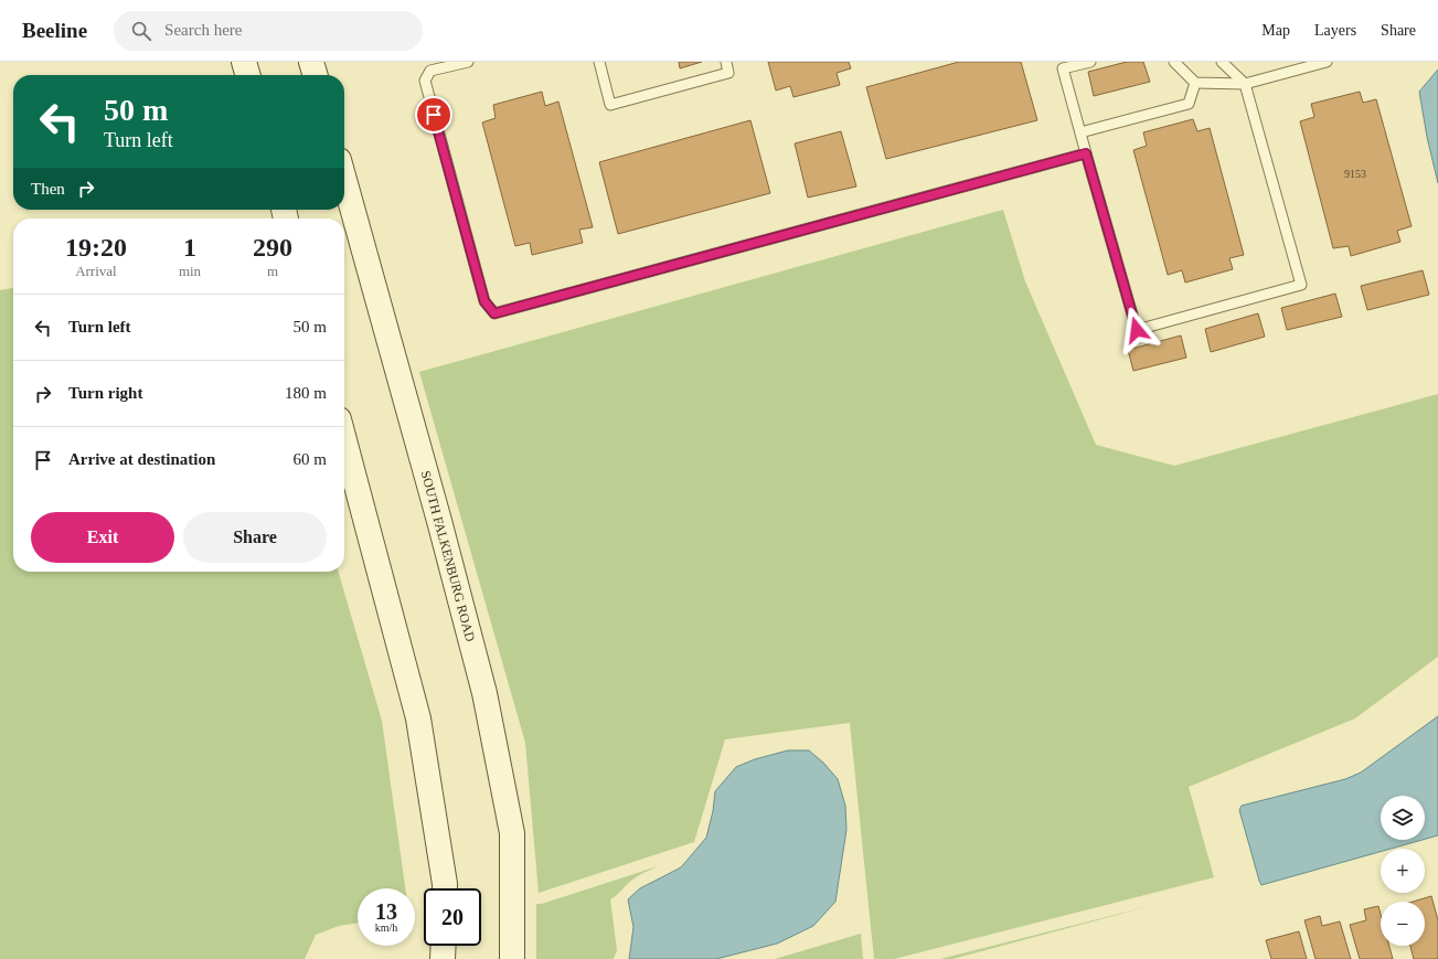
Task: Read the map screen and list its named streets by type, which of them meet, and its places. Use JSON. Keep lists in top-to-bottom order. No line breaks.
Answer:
{"streets":{"street":["SOUTH FALKENBURG ROAD"]},"house_numbers":["9153"],"page":{"header":"Beeline","search":"Search here","nav":["Map","Layers","Share"],"turn":["50 m","Turn left"],"then":"Then","eta":["19:20","Arrival","1","min","290","m"],"list":[{"name":"Turn left","value":"50 m"},{"name":"Turn right","value":"180 m"},{"name":"Arrive at destination","value":"60 m"}],"buttons":["Exit","Share"],"map_buttons":["+","−"],"speed":"13 km/h","limit":"20"}}
